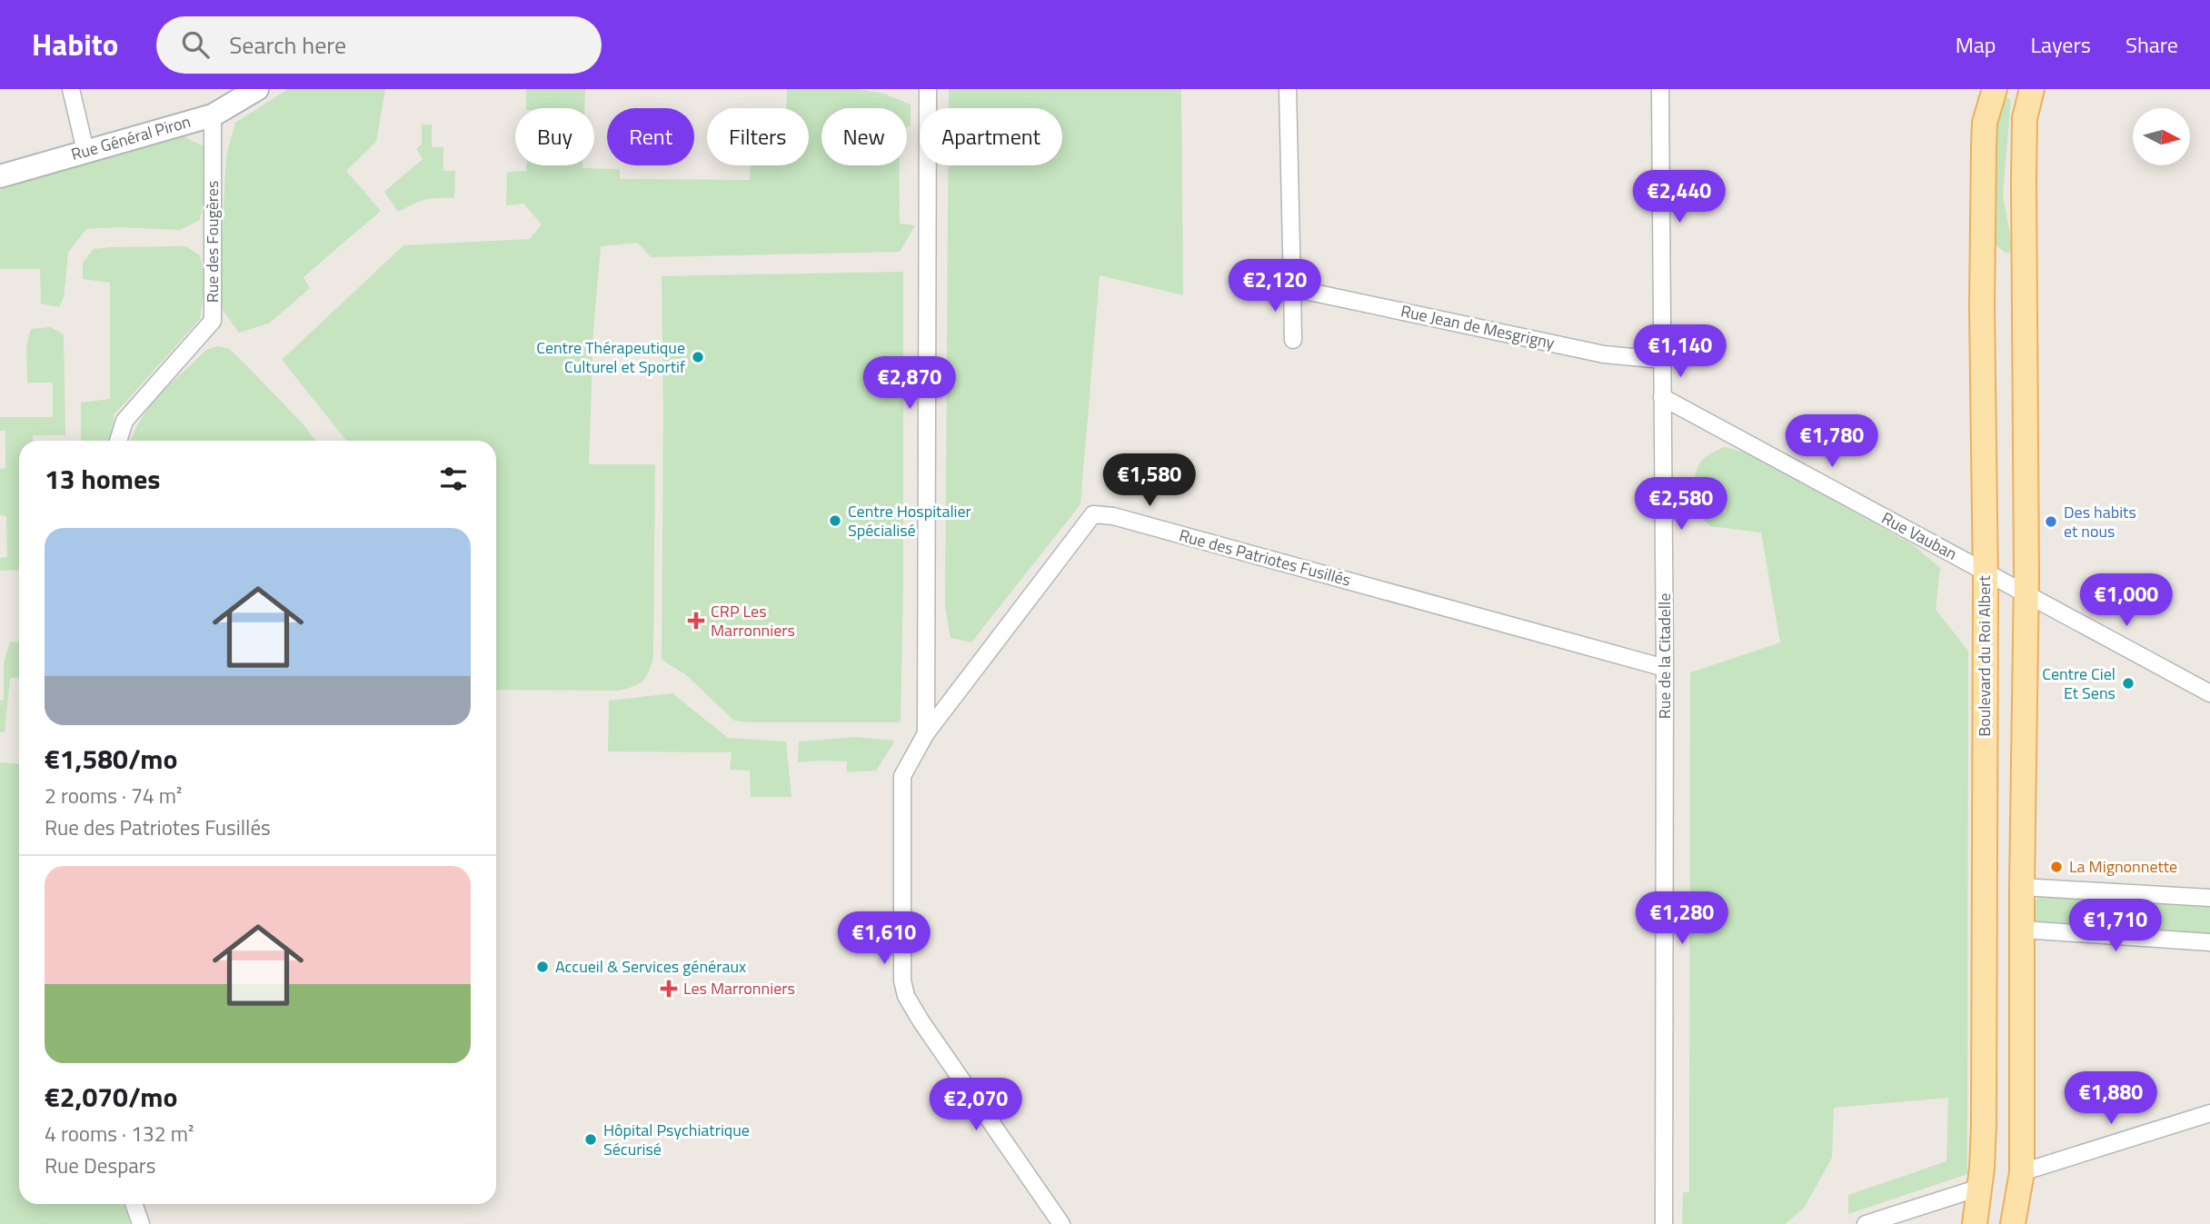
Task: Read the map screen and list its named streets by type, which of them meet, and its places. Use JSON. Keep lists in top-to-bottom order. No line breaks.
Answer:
{"streets":{"main road":["Boulevard du Roi Albert"],"street":["Rue Général Piron","Rue des Fougères","Rue Jean de Mesgrigny","Rue Vauban","Rue des Patriotes Fusillés","Rue de la Citadelle"]},"crossings":[["Rue Général Piron","Rue des Fougères"],["Rue Jean de Mesgrigny","Rue de la Citadelle"],["Rue Vauban","Rue de la Citadelle"],["Rue Vauban","Boulevard du Roi Albert"],["Rue des Patriotes Fusillés","Rue de la Citadelle"]],"places":{"other":["Centre Thérapeutique Culturel et Sportif","Centre Hospitalier Spécialisé","Des habits et nous","Centre Ciel Et Sens","La Mignonnette","Accueil & Services généraux","Hôpital Psychiatrique Sécurisé"],"health":["CRP Les Marronniers","Les Marronniers"]},"north":"right","page":{"header":"Habito","search":"Search here","nav":["Map","Layers","Share"],"chip":["Buy","Rent","Filters","New","Apartment"],"price":["€2,440","€2,120","€1,140","€2,870","€1,780","€1,580","€2,580","€1,000","€1,280","€1,710","€1,610","€1,880","€2,070"],"heading":"13 homes","list":[{"name":"€1,580/mo","note":"2 rooms · 74 m² · Rue des Patriotes Fusillés"},{"name":"€2,070/mo","note":"4 rooms · 132 m² · Rue Despars"}]}}
